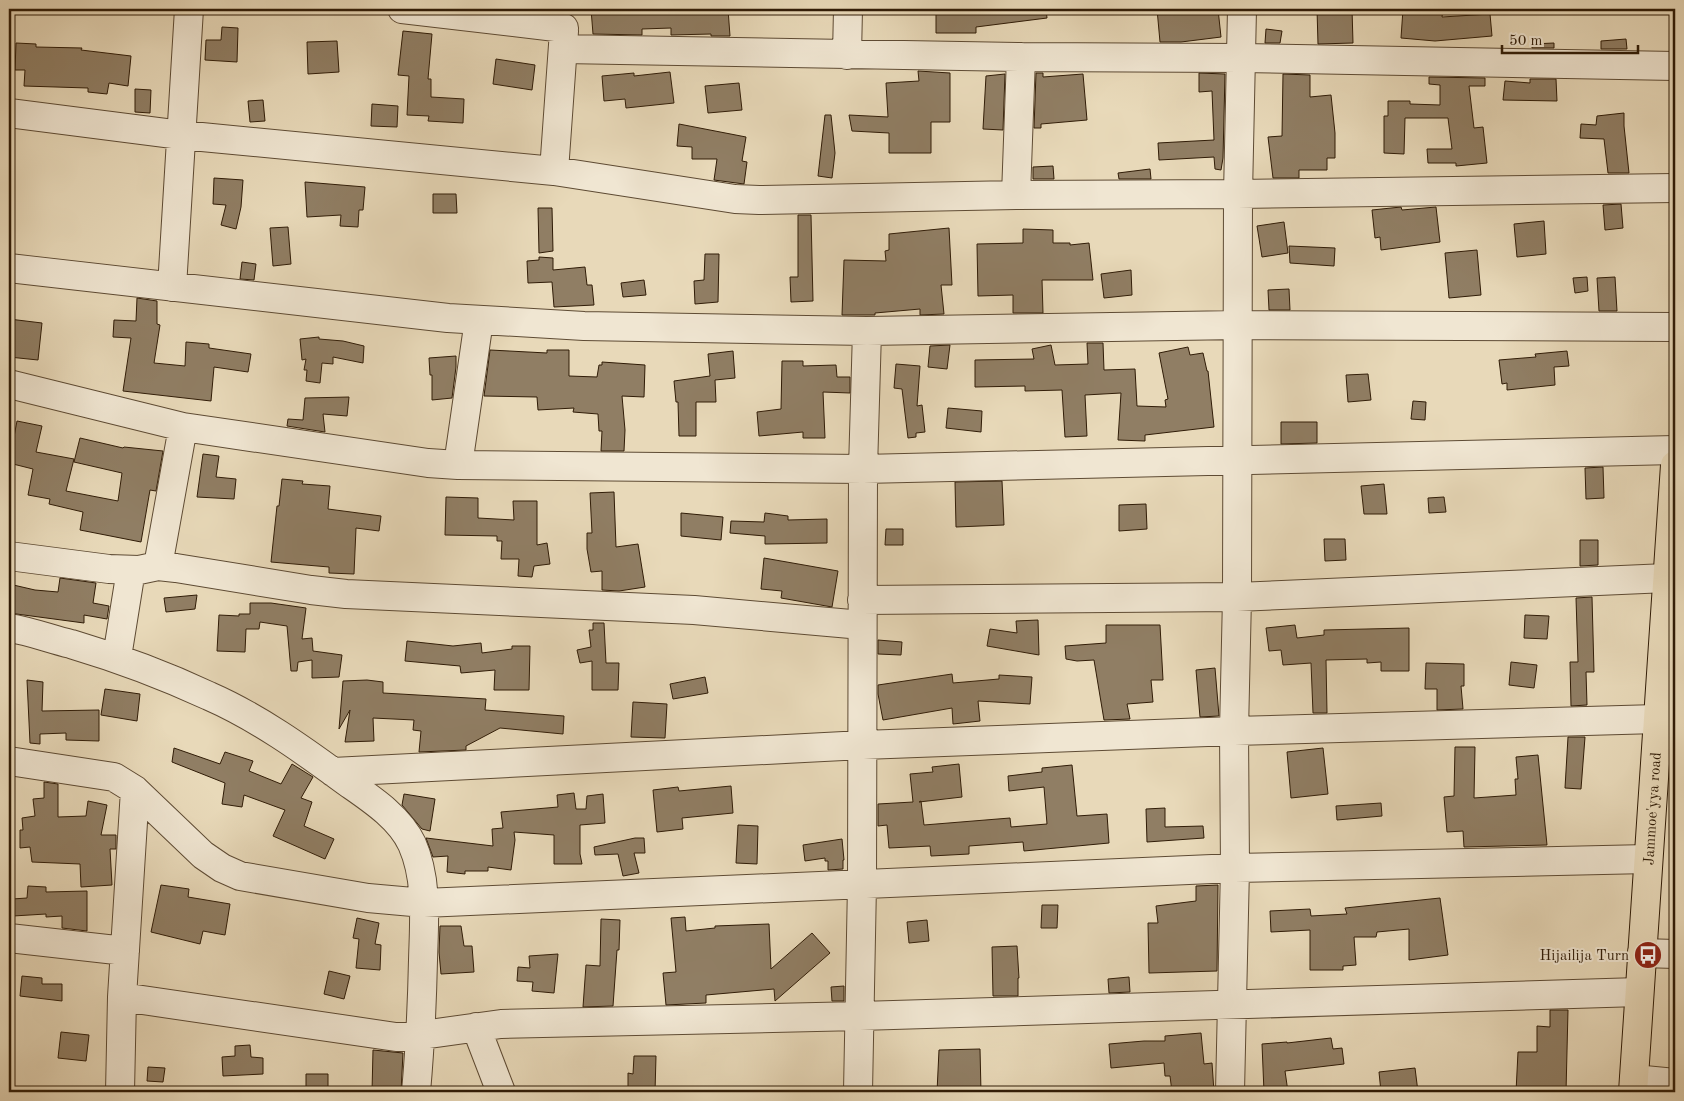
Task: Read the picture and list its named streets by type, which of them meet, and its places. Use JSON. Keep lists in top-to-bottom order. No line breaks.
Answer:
{"streets":{"main road":["Jammoe'yya road"]},"places":{"bus stop":["Hijailija Turn"]},"scale_bar":"50 m"}
